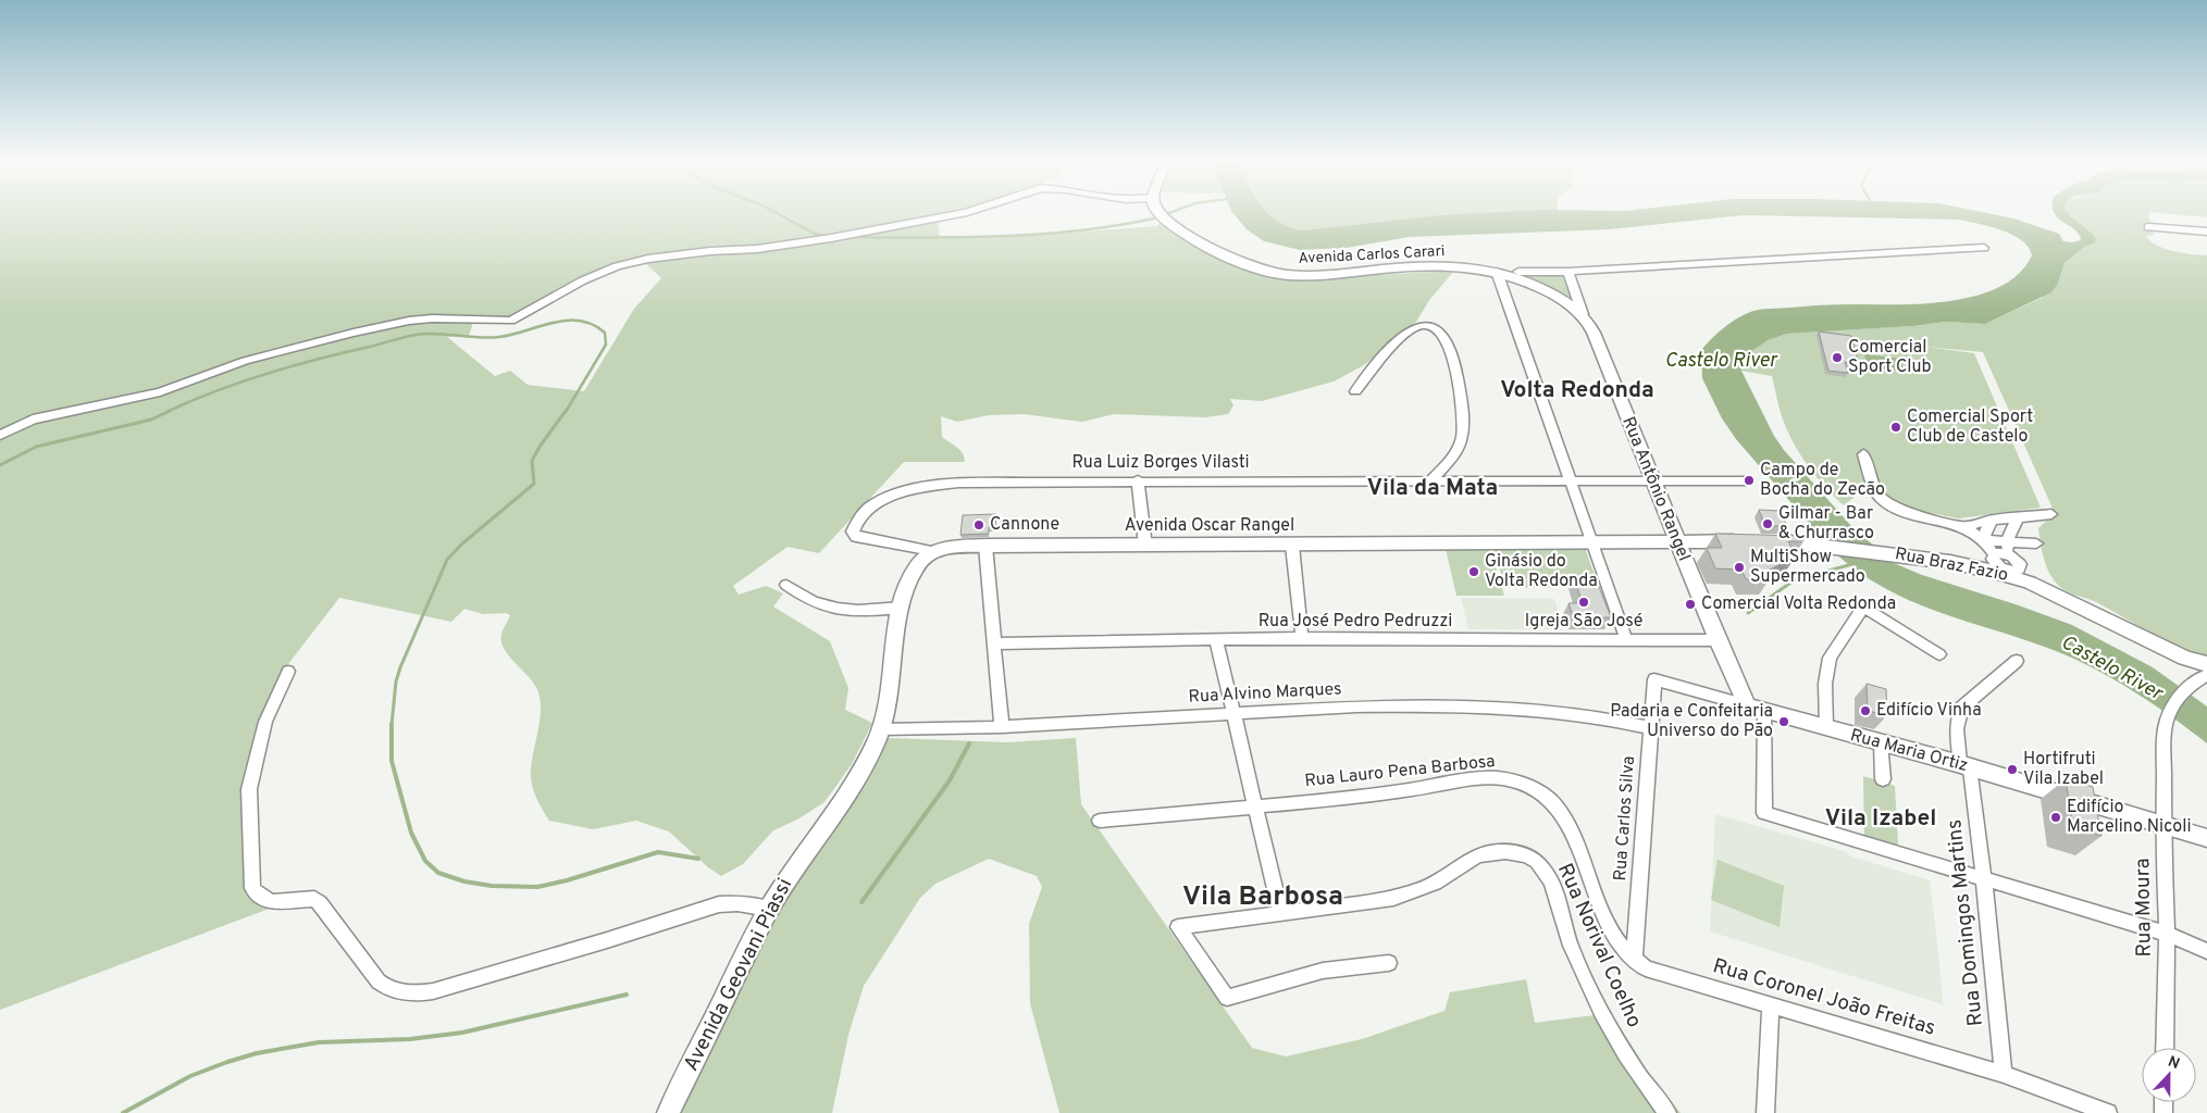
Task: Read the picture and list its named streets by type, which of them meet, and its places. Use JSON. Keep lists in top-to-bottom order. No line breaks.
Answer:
{"streets":{"main road":["Avenida Carlos Carari","Rua Antônio Rangel","Avenida Oscar Rangel","Rua Braz Fazio","Rua Maria Ortiz","Avenida Geovani Piassi"],"street":["Rua Luiz Borges Vilasti","Rua José Pedro Pedruzzi","Rua Alvino Marques","Rua Lauro Pena Barbosa","Rua Carlos Silva","Rua Moura","Rua Domingos Martins","Rua Norival Coelho","Rua Coronel João Freitas"]},"crossings":[["Avenida Carlos Carari","Rua Antônio Rangel"],["Rua Luiz Borges Vilasti","Rua Antônio Rangel"],["Rua Luiz Borges Vilasti","Avenida Oscar Rangel"],["Rua Antônio Rangel","Avenida Oscar Rangel"],["Rua Antônio Rangel","Rua José Pedro Pedruzzi"],["Rua Antônio Rangel","Rua Maria Ortiz"],["Rua Alvino Marques","Rua Carlos Silva"],["Rua Alvino Marques","Avenida Geovani Piassi"],["Rua Maria Ortiz","Rua Carlos Silva"],["Rua Maria Ortiz","Rua Moura"],["Rua Maria Ortiz","Rua Domingos Martins"],["Rua Lauro Pena Barbosa","Rua Carlos Silva"],["Rua Lauro Pena Barbosa","Rua Coronel João Freitas"],["Rua Carlos Silva","Rua Coronel João Freitas"],["Rua Domingos Martins","Rua Coronel João Freitas"]],"districts":["Volta Redonda","Vila da Mata","Vila Izabel","Vila Barbosa"],"water":["Castelo River"],"places":["Comercial Sport Club","Comercial Sport Club de Castelo","Campo de Bocha do Zecão","Gilmar - Bar & Churrasco","Cannone","MultiShow Supermercado","Ginásio do Volta Redonda","Igreja São José","Comercial Volta Redonda","Edifício Vinha","Padaria e Confeitaria Universo do Pão","Hortifruti Vila Izabel","Edifício Marcelino Nicoli"],"north":"top"}
